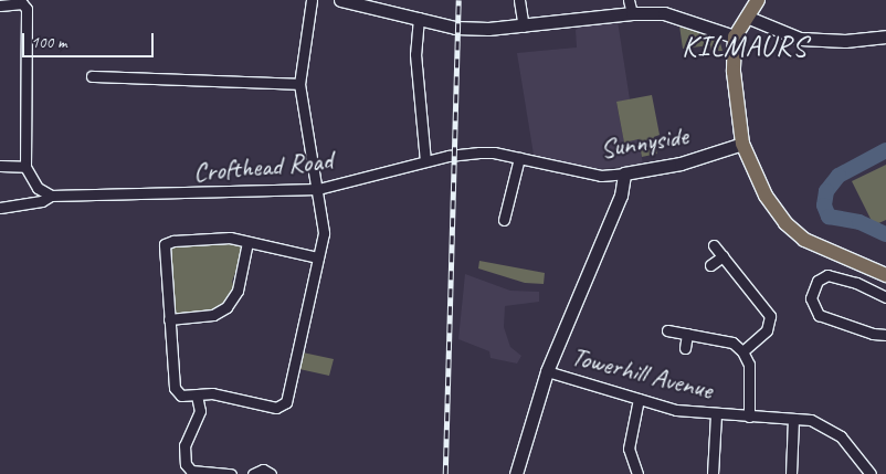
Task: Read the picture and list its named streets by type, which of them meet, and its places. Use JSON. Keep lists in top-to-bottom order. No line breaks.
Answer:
{"streets":{"main road":["Sunnyside"],"street":["Crofthead Road","Towerhill Avenue"]},"crossings":[["Sunnyside","Crofthead Road"]],"districts":["KILMAURS"],"scale_bar":"100 m"}
